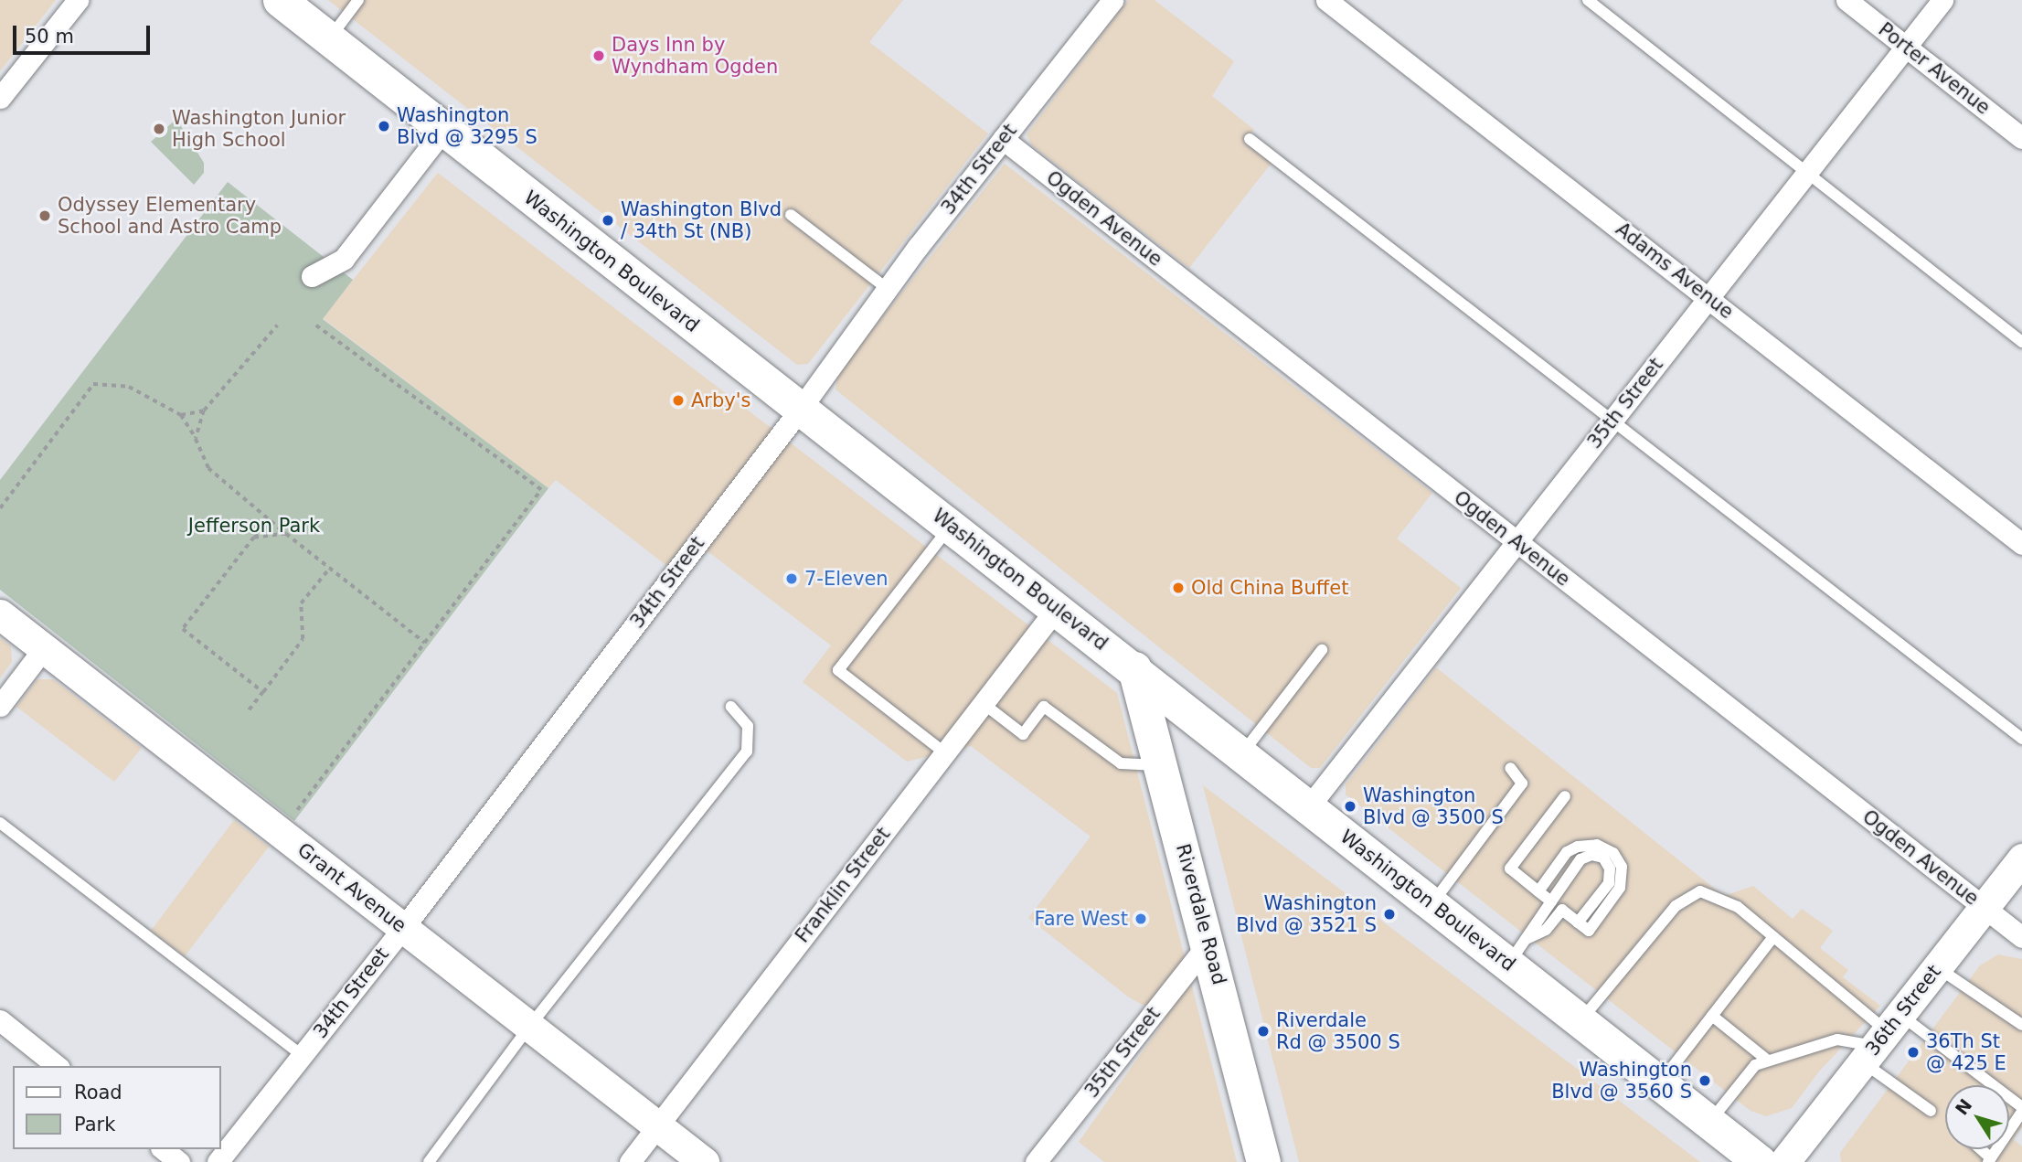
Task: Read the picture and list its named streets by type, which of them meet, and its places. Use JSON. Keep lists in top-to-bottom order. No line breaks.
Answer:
{"streets":{"main road":["Washington Boulevard","Riverdale Road"],"street":["Porter Avenue","34th Street","Ogden Avenue","Adams Avenue","35th Street","Franklin Street","Grant Avenue","36th Street"]},"crossings":[["Porter Avenue","35th Street"],["34th Street","Ogden Avenue"],["34th Street","Washington Boulevard"],["34th Street","Grant Avenue"],["Ogden Avenue","35th Street"],["Ogden Avenue","36th Street"],["Washington Boulevard","35th Street"],["Washington Boulevard","Franklin Street"],["Washington Boulevard","Riverdale Road"],["Adams Avenue","35th Street"],["35th Street","Riverdale Road"],["Franklin Street","Grant Avenue"]],"parks":["Jefferson Park"],"places":["Days Inn by Wyndham Ogden","Washington Blvd @ 3295 S","Washington Junior High School","Odyssey Elementary School and Astro Camp","Washington Blvd / 34th St (NB)","Arby's","7-Eleven","Old China Buffet","Washington Blvd @ 3500 S","Washington Blvd @ 3521 S","Fare West","Riverdale Rd @ 3500 S","36Th St @ 425 E","Washington Blvd @ 3560 S"],"legend":["Road","Park"],"scale_bar":"50 m","north":"top left"}
